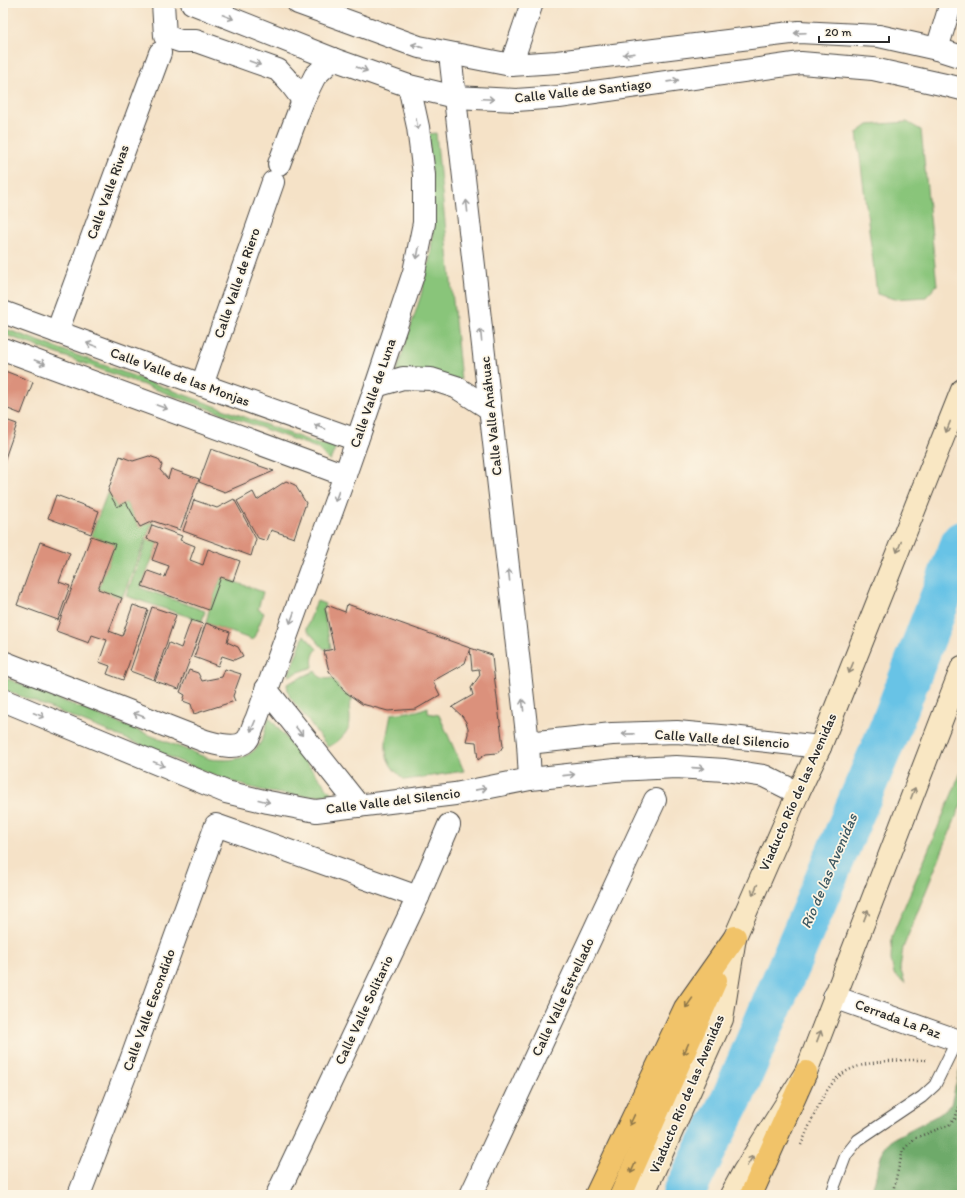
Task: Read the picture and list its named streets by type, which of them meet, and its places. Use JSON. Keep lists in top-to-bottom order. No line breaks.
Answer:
{"streets":{"main road":["Viaducto Río de las Avenidas"],"street":["Calle Valle de Santiago","Calle Valle Rivas","Calle Valle de Riero","Calle Valle de las Monjas","Calle Valle de Luna","Calle Valle Anáhuac","Calle Valle del Silencio","Calle Valle Estrellado","Calle Valle Escondido","Calle Valle Solitario","Cerrada La Paz"]},"crossings":[["Calle Valle de Santiago","Calle Valle de Riero"],["Calle Valle de Santiago","Calle Valle de Luna"],["Calle Valle de Santiago","Calle Valle Anáhuac"],["Calle Valle Rivas","Calle Valle de las Monjas"],["Calle Valle de Riero","Calle Valle de las Monjas"],["Calle Valle de las Monjas","Calle Valle de Luna"],["Calle Valle Anáhuac","Calle Valle del Silencio"],["Calle Valle del Silencio","Viaducto Río de las Avenidas"],["Calle Valle Escondido","Calle Valle Solitario"]],"one_way":["Calle Valle de Luna","Calle Valle Anáhuac"],"water":["Río de las Avenidas"],"scale_bar":"20 m"}
